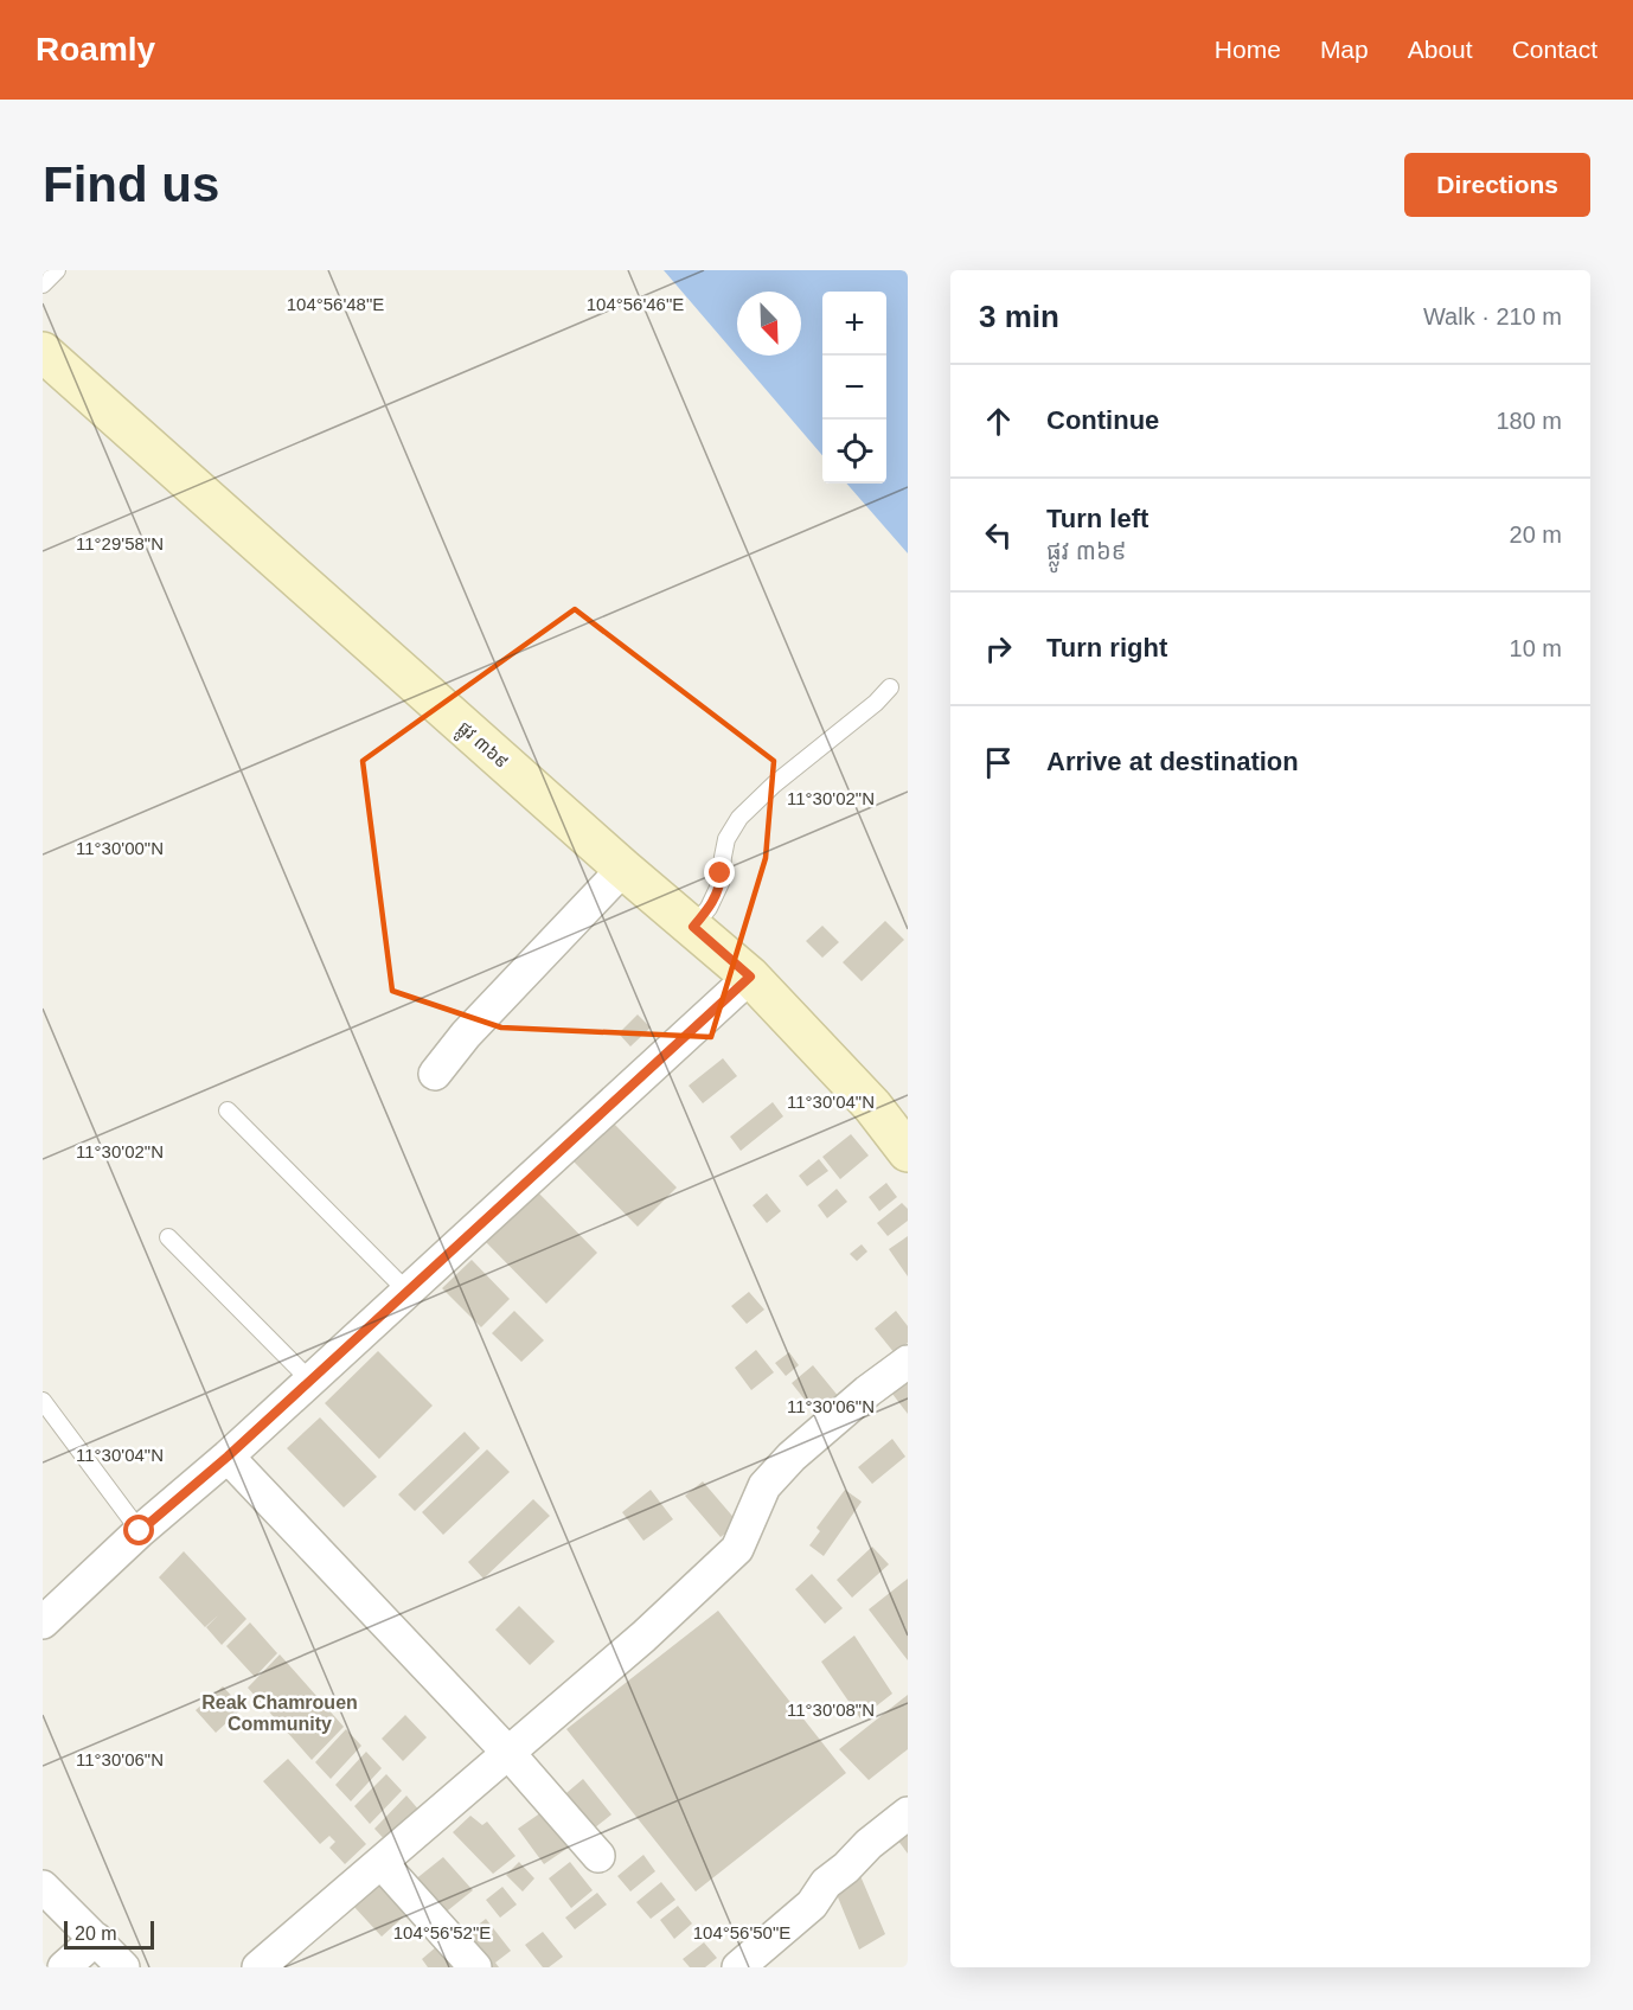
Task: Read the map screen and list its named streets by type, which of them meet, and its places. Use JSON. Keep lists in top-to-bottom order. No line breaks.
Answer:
{"streets":{"main road":["ផ្លូវ ៣៦៩"]},"districts":["Reak Chamrouen Community"],"scale_bar":"20 m","north":"bottom right","page":{"header":"Roamly","nav":["Home","Map","About","Contact"],"buttons":"Directions","title":"Find us","heading":["3 min","Walk · 210 m"],"map_buttons":["+","−"],"list":[["Continue","180 m"],["Turn left","ផ្លូវ ៣៦៩","20 m"],["Turn right","10 m"],"Arrive at destination"],"scale":"20 m"},"coordinates":["104°56'48\"E","104°56'46\"E","11°29'58\"N","11°30'02\"N","11°30'00\"N","11°30'04\"N","11°30'06\"N","11°30'08\"N","104°56'52\"E","104°56'50\"E"]}
